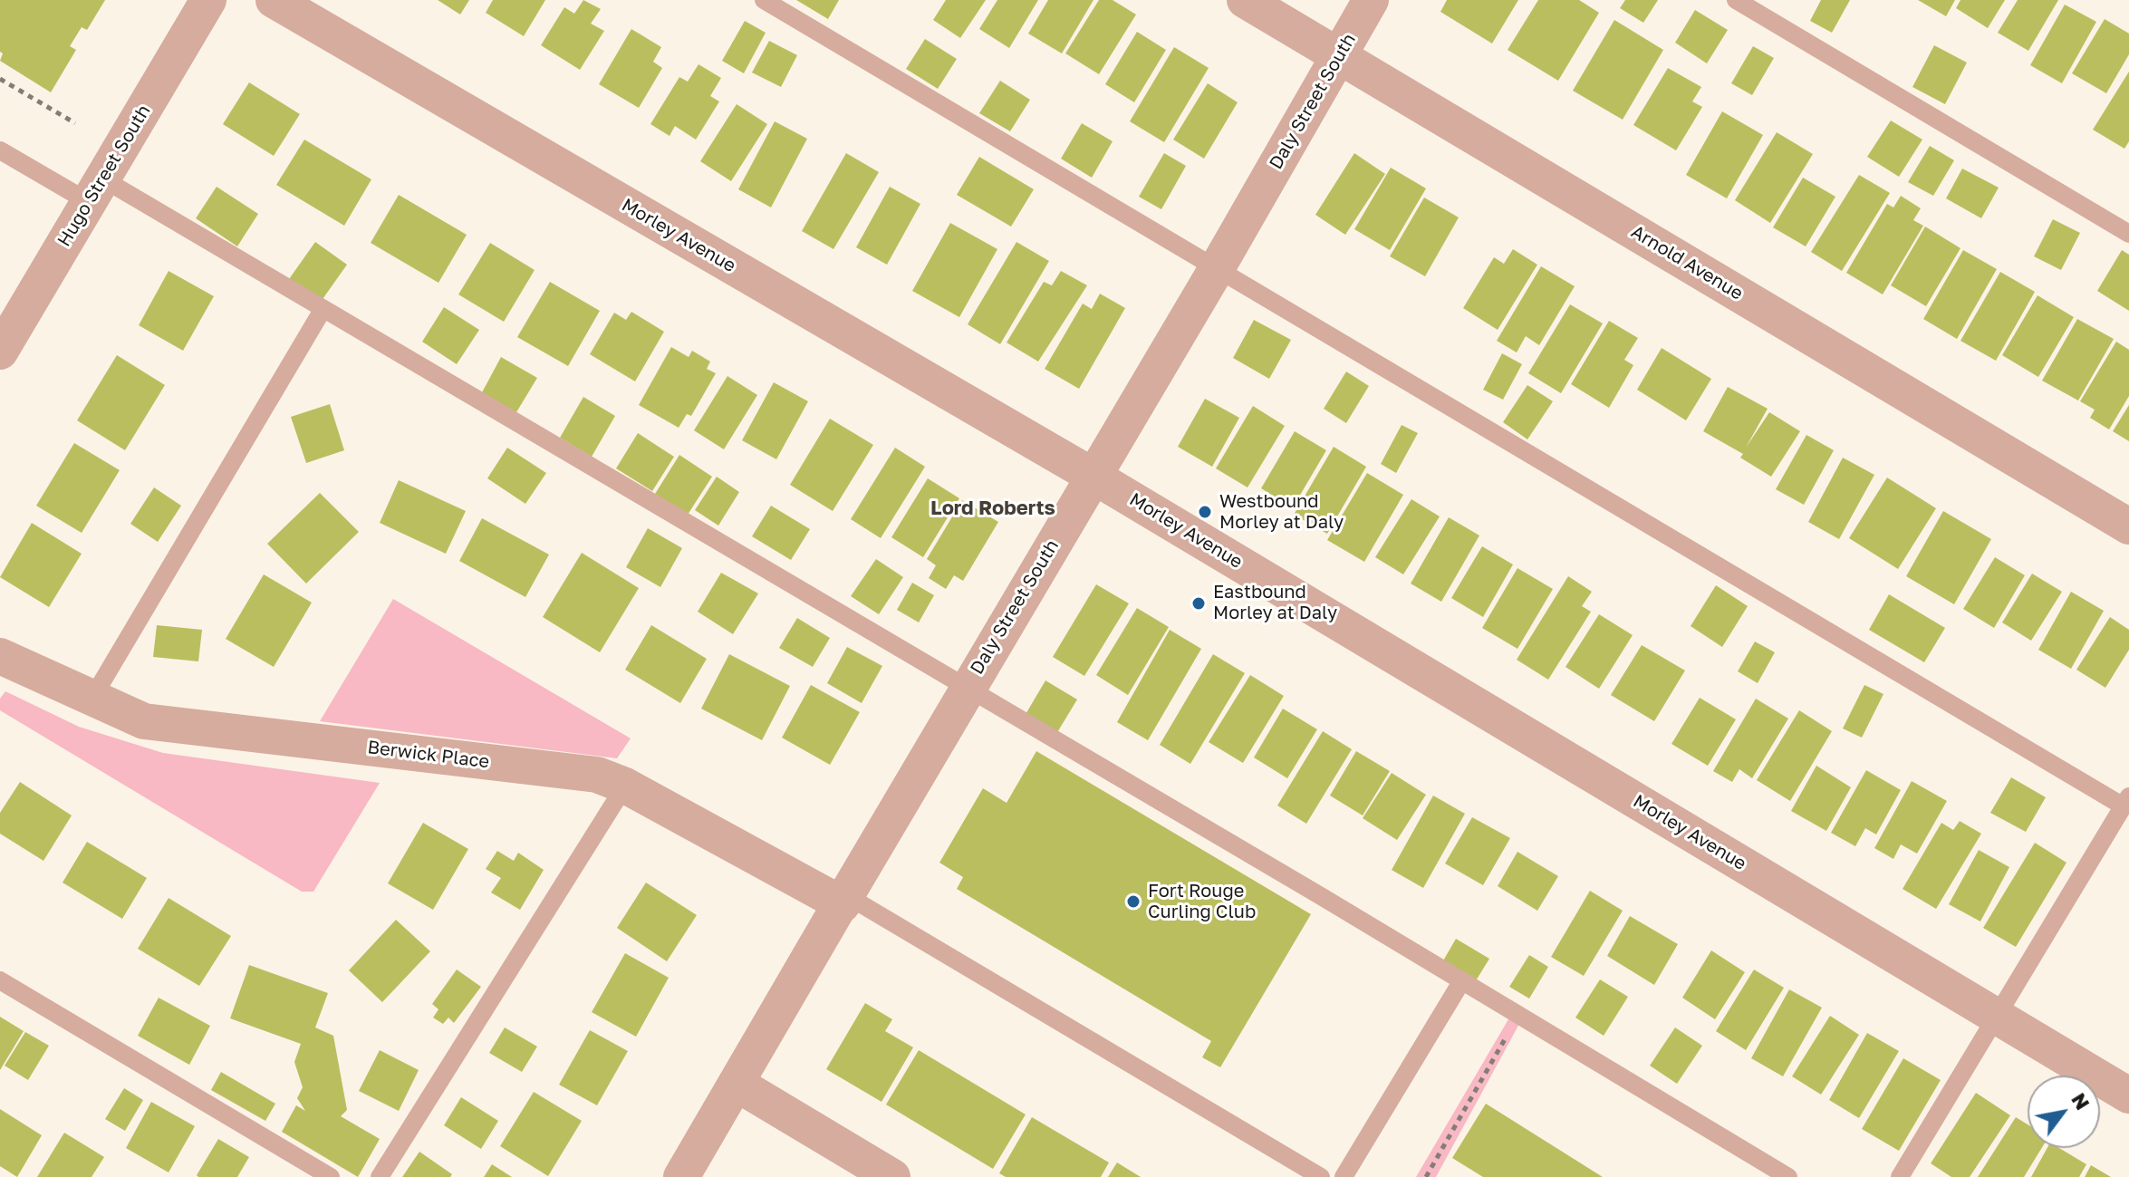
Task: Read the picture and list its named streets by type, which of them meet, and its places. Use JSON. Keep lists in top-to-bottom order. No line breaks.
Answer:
{"streets":{"street":["Daly Street South","Hugo Street South","Morley Avenue","Arnold Avenue","Berwick Place"]},"crossings":[["Daly Street South","Morley Avenue"],["Daly Street South","Arnold Avenue"],["Daly Street South","Berwick Place"]],"districts":["Lord Roberts"],"places":["Westbound Morley at Daly","Eastbound Morley at Daly","Fort Rouge Curling Club"],"north":"top right"}
